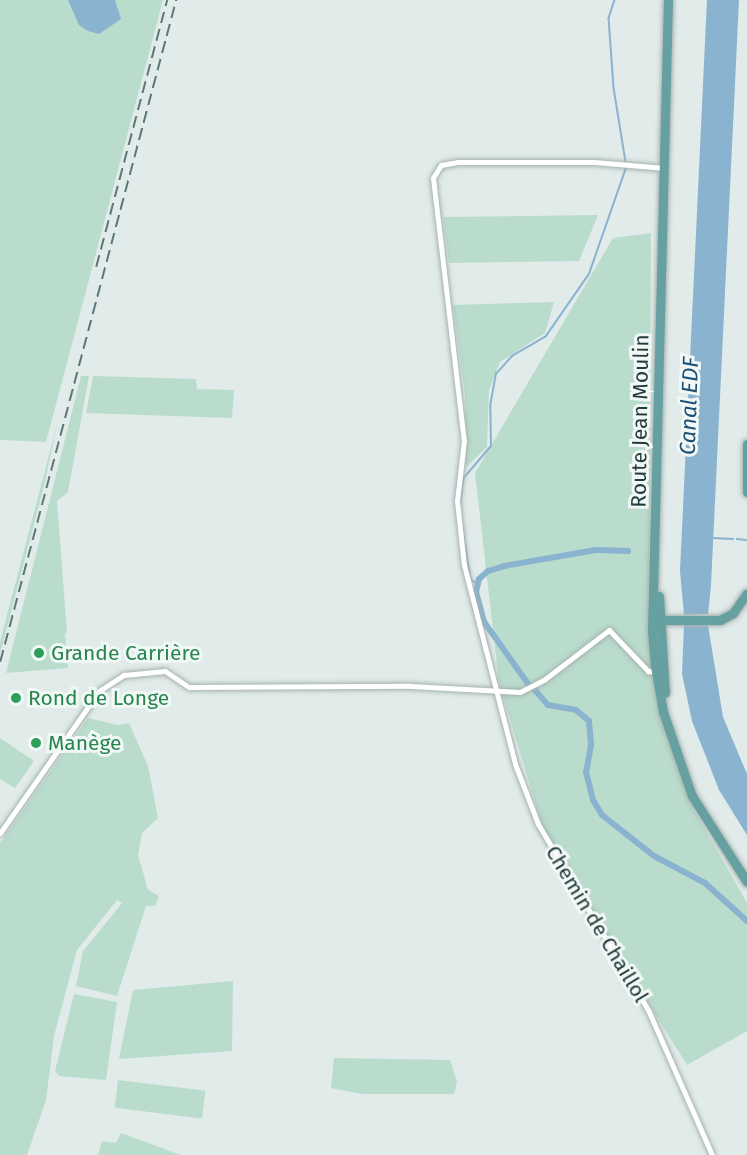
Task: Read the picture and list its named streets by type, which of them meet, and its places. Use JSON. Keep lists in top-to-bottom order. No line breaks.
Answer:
{"streets":{"main road":["Route Jean Moulin"],"street":["Chemin de Chaillol"]},"crossings":[["Route Jean Moulin","Chemin de Chaillol"]],"water":["Canal EDF"],"places":["Grande Carrière","Rond de Longe","Manège"]}
